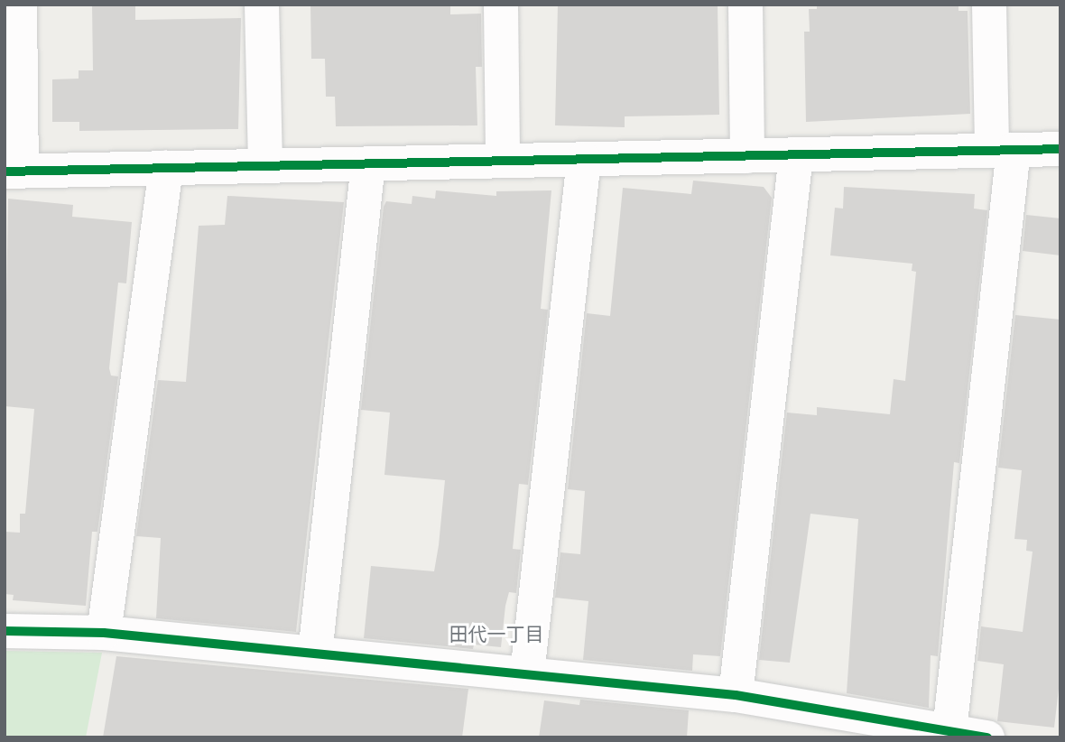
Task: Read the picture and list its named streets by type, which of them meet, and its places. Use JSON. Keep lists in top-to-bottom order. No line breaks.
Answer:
{"districts":["田代一丁目"]}
